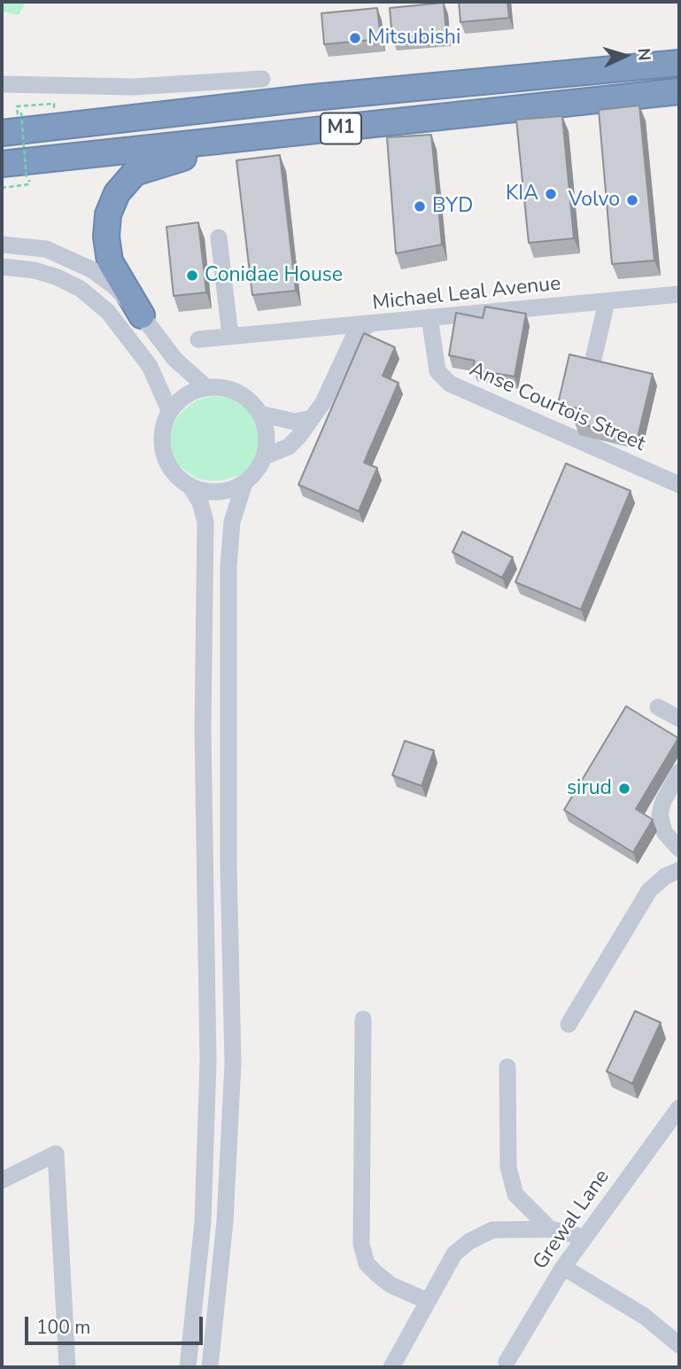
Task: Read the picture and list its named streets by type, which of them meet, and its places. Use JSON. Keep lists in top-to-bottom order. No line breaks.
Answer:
{"streets":{"highway":["M1"],"street":["Michael Leal Avenue","Anse Courtois Street","Grewal Lane"]},"crossings":[["Michael Leal Avenue","Anse Courtois Street"]],"places":["Mitsubishi","KIA","Volvo","BYD","Conidae House","sirud"],"scale_bar":"100 m","north":"right"}
